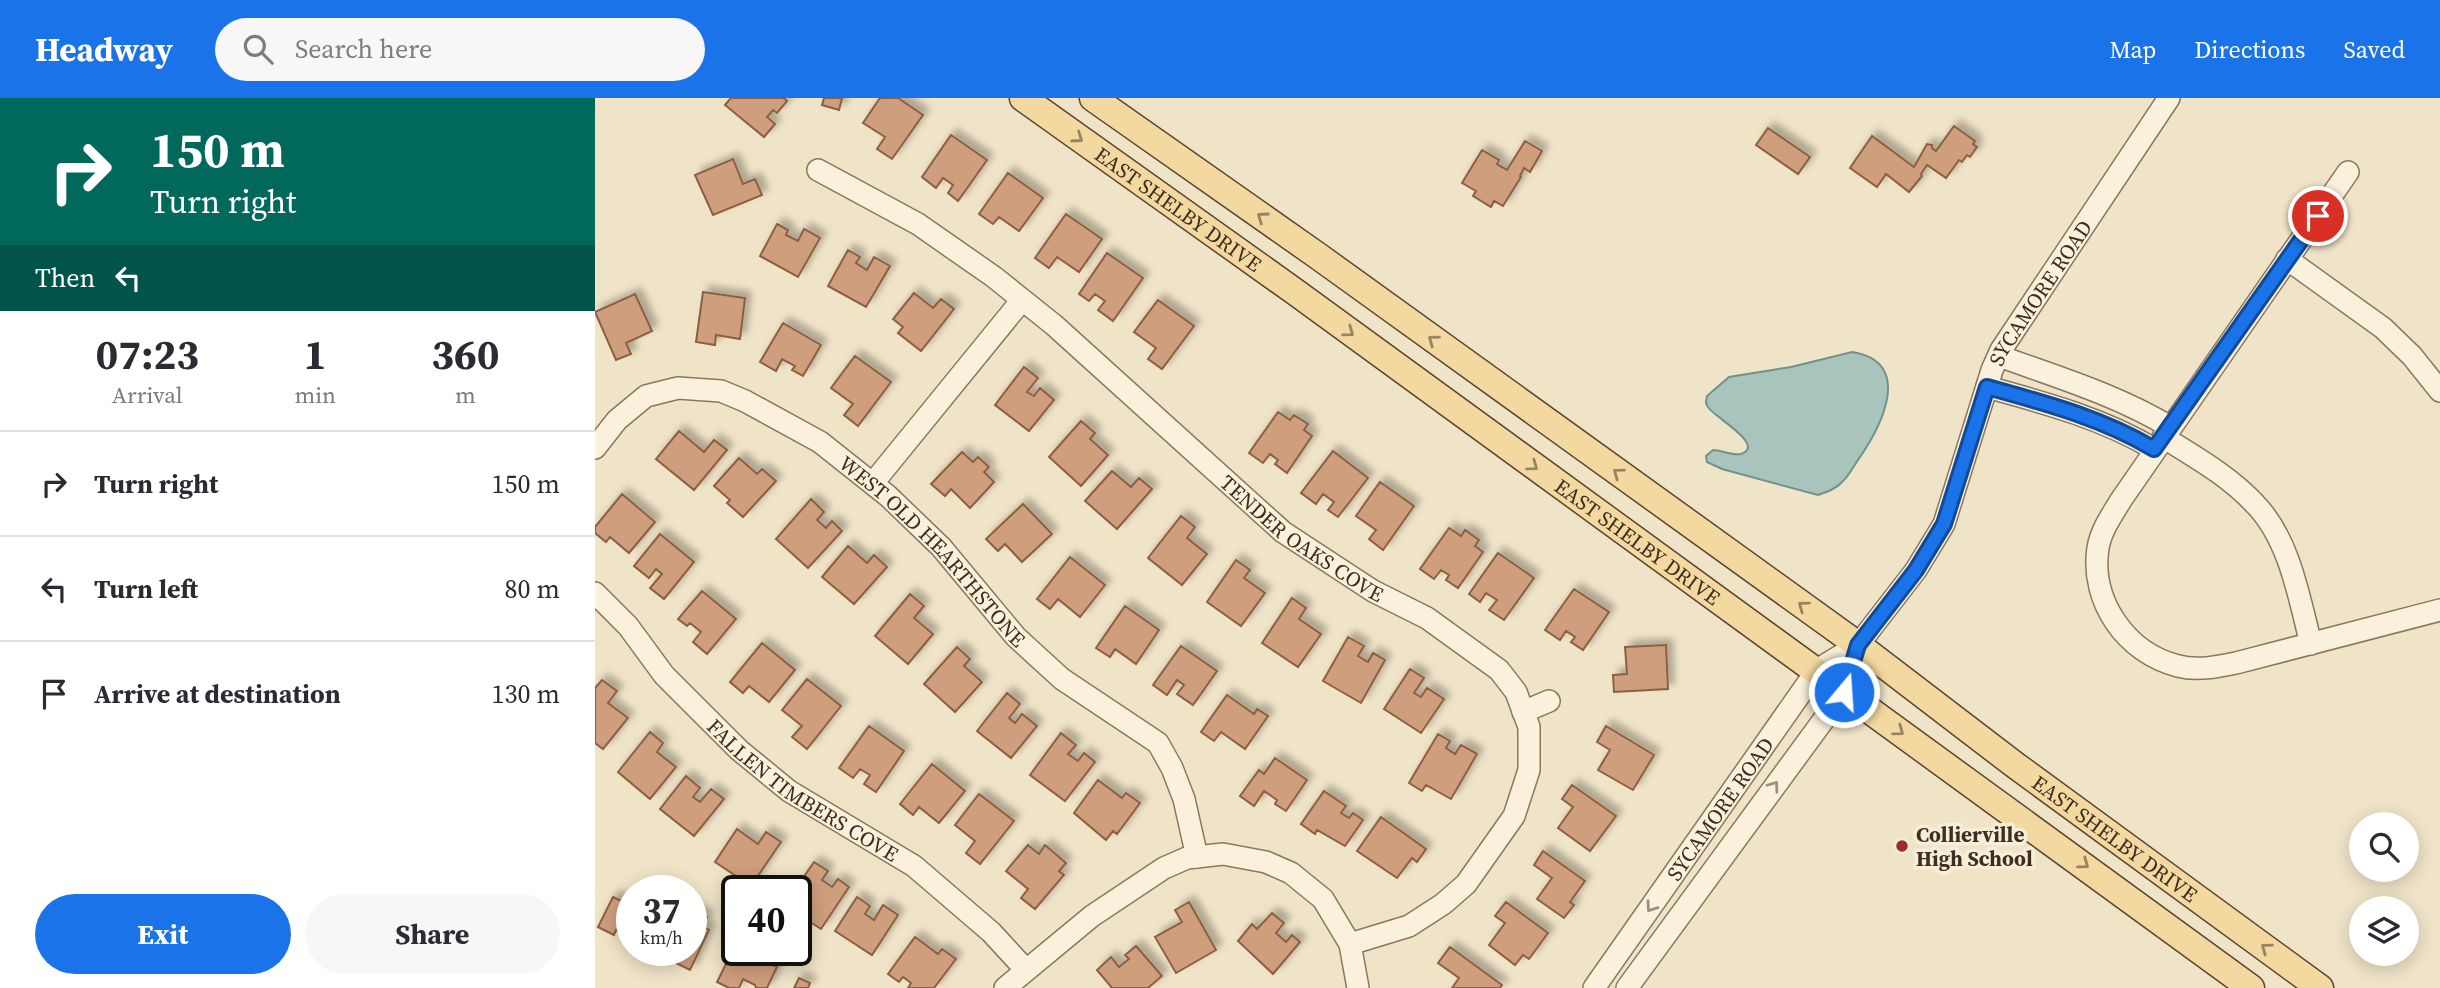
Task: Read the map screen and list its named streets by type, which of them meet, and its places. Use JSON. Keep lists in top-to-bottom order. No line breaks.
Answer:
{"streets":{"main road":["EAST SHELBY DRIVE"],"street":["SYCAMORE ROAD","TENDER OAKS COVE","WEST OLD HEARTHSTONE","FALLEN TIMBERS COVE"]},"crossings":[["EAST SHELBY DRIVE","SYCAMORE ROAD"]],"places":["Collierville High School"],"page":{"header":"Headway","search":"Search here","nav":["Map","Directions","Saved"],"turn":["150 m","Turn right"],"then":"Then","eta":["07:23","Arrival","1","min","360","m"],"list":[{"name":"Turn right","value":"150 m"},{"name":"Turn left","value":"80 m"},{"name":"Arrive at destination","value":"130 m"}],"speed":"37 km/h","limit":"40","buttons":["Exit","Share"]}}
